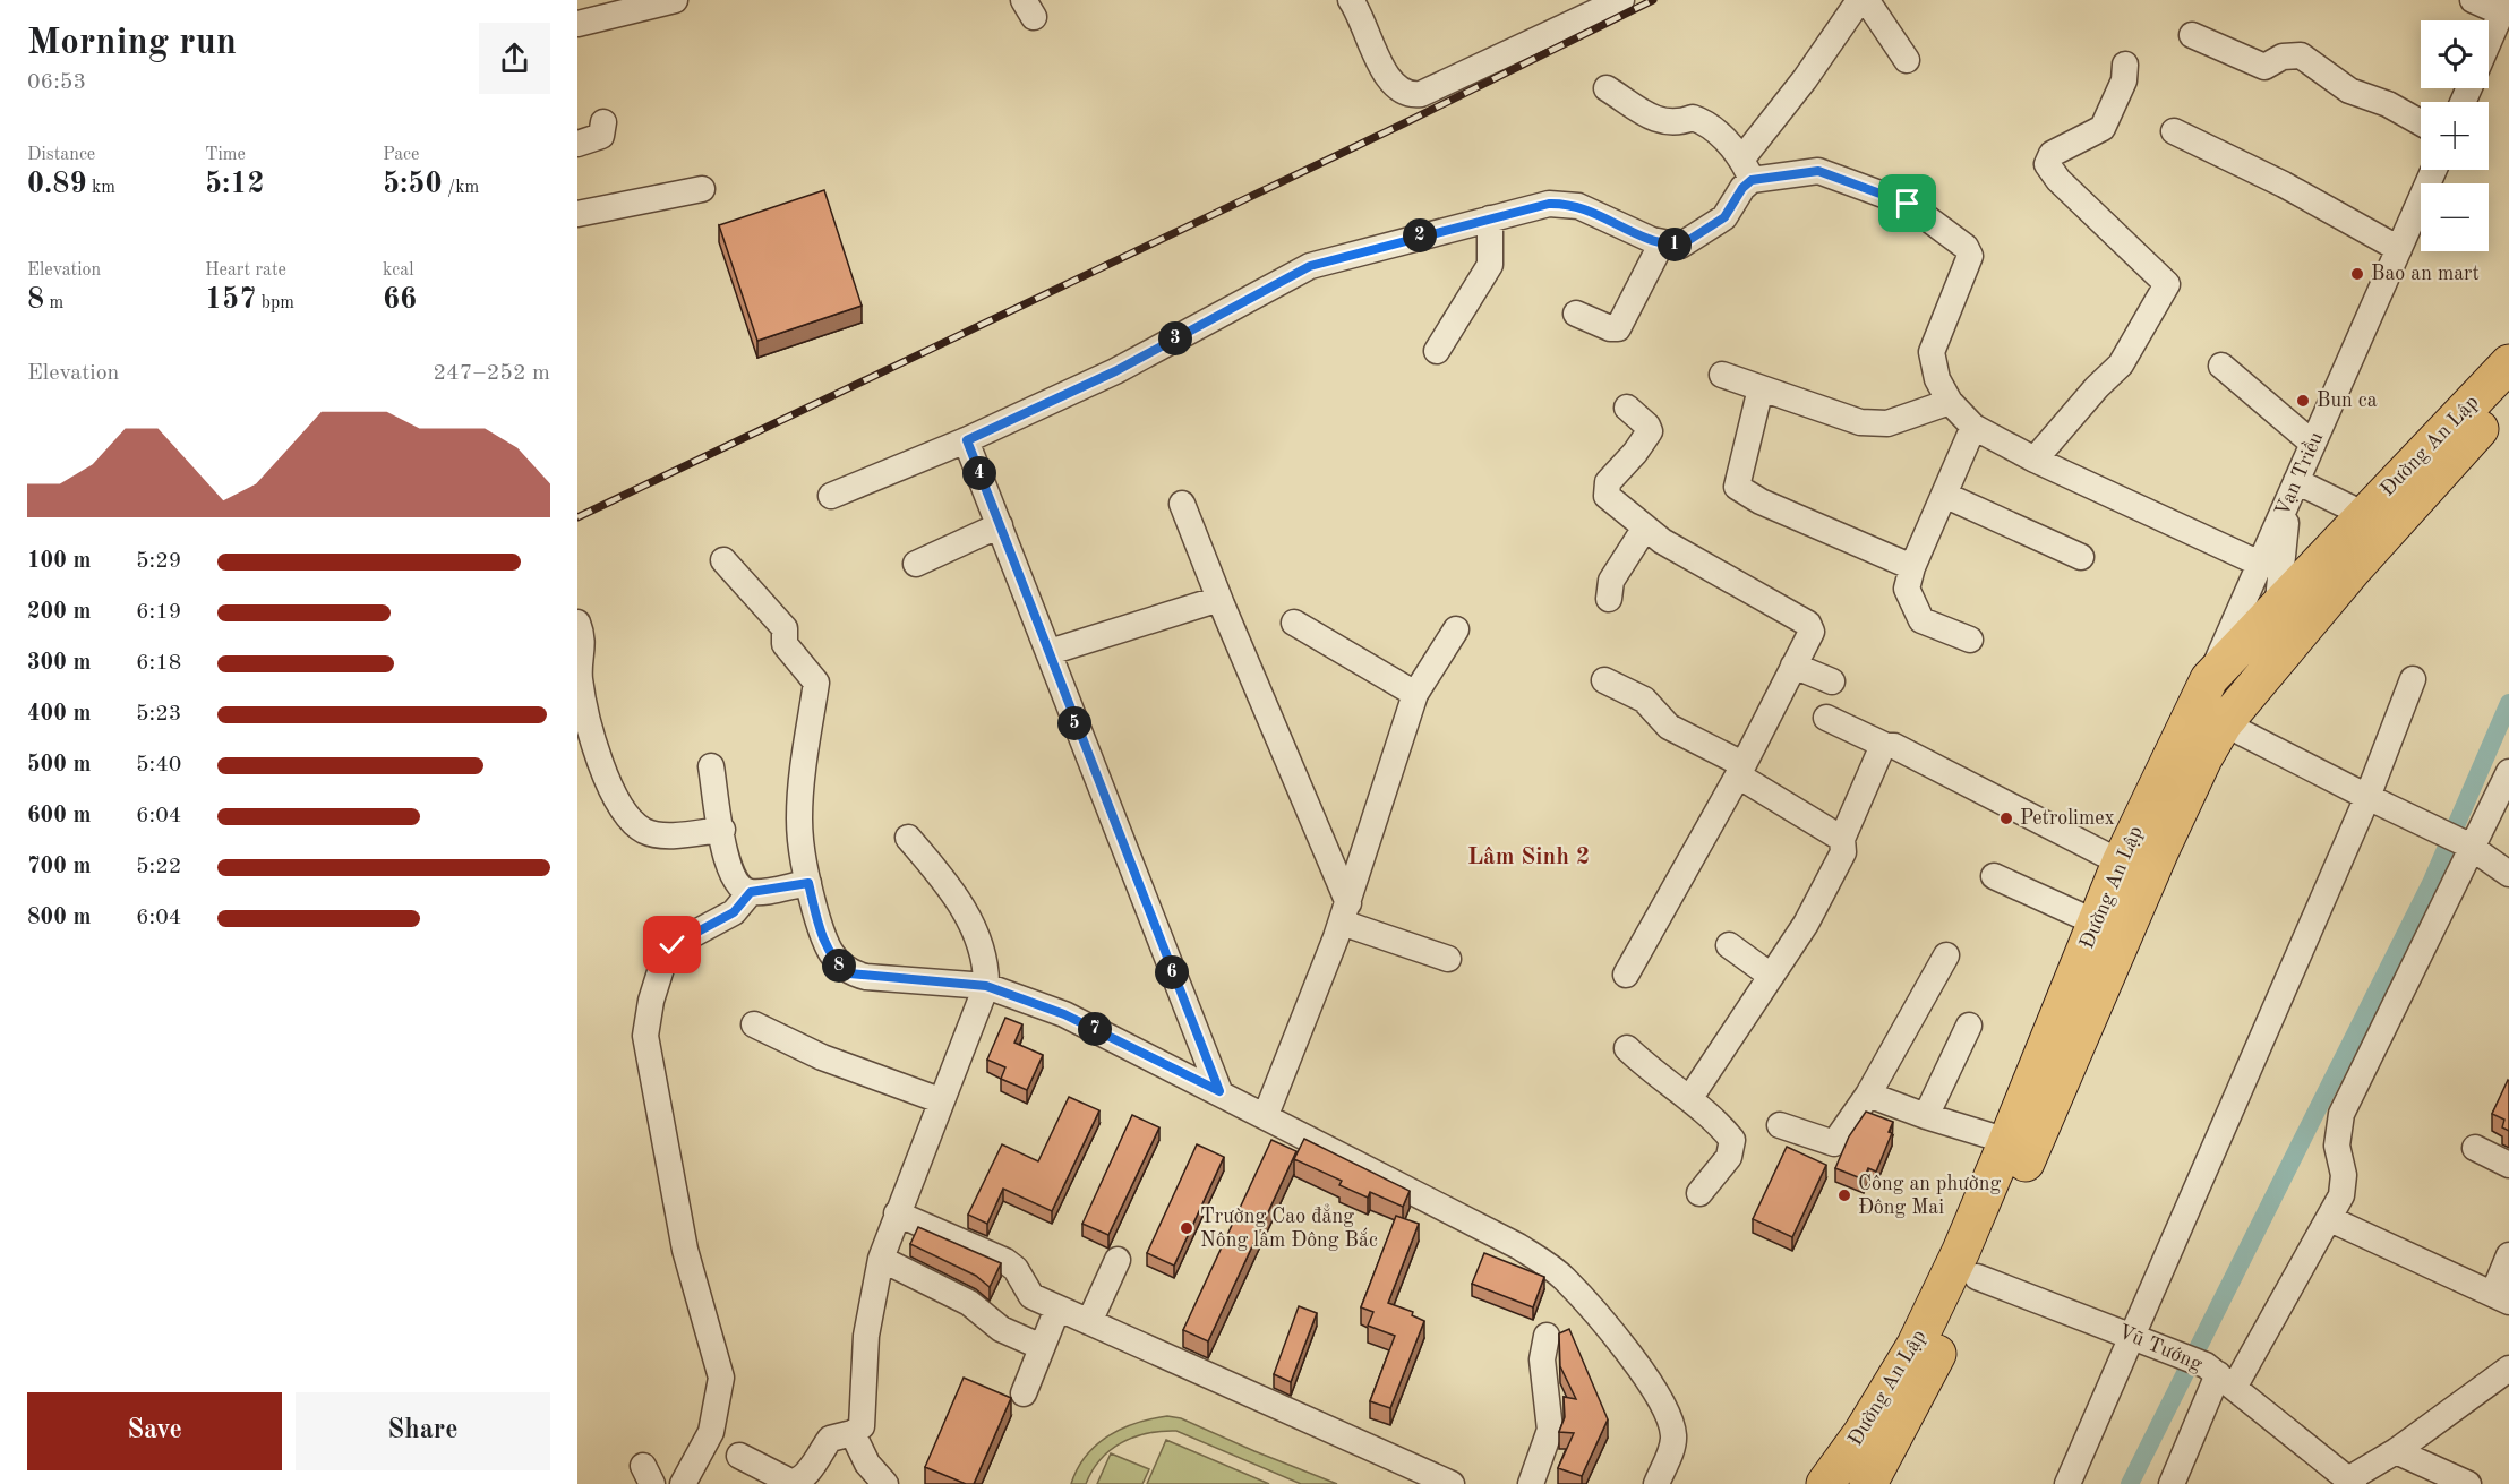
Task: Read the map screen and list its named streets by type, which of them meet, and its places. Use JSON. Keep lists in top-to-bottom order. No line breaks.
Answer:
{"streets":{"highway":["Đường An Lập"],"street":["Vạn Triều","Vũ Tướng"]},"crossings":[["Đường An Lập","Vạn Triều"],["Đường An Lập","Vũ Tướng"]],"districts":["Lâm Sinh 2"],"places":["Bao an mart","Bun ca","Petrolimex","Công an phường Đông Mai","Trường Cao đẳng Nông lâm Đông Bắc"],"page":{"heading":["Morning run","06:53"],"map_buttons":["+","−"],"stats":[["Distance","0.89 km"],["Time","5:12"],["Pace","5:50 /km"],["Elevation","8 m"],["Heart rate","157 bpm"],["kcal","66"]],"pins":["2","1","3","4","5","8","6","7"],"chart":["Elevation","247–252 m"],"list":[{"name":"100 m","note":"5:29"},{"name":"200 m","note":"6:19"},{"name":"300 m","note":"6:18"},{"name":"400 m","note":"5:23"},{"name":"500 m","note":"5:40"},{"name":"600 m","note":"6:04"},{"name":"700 m","note":"5:22"},{"name":"800 m","note":"6:04"}],"buttons":["Save","Share"]}}
